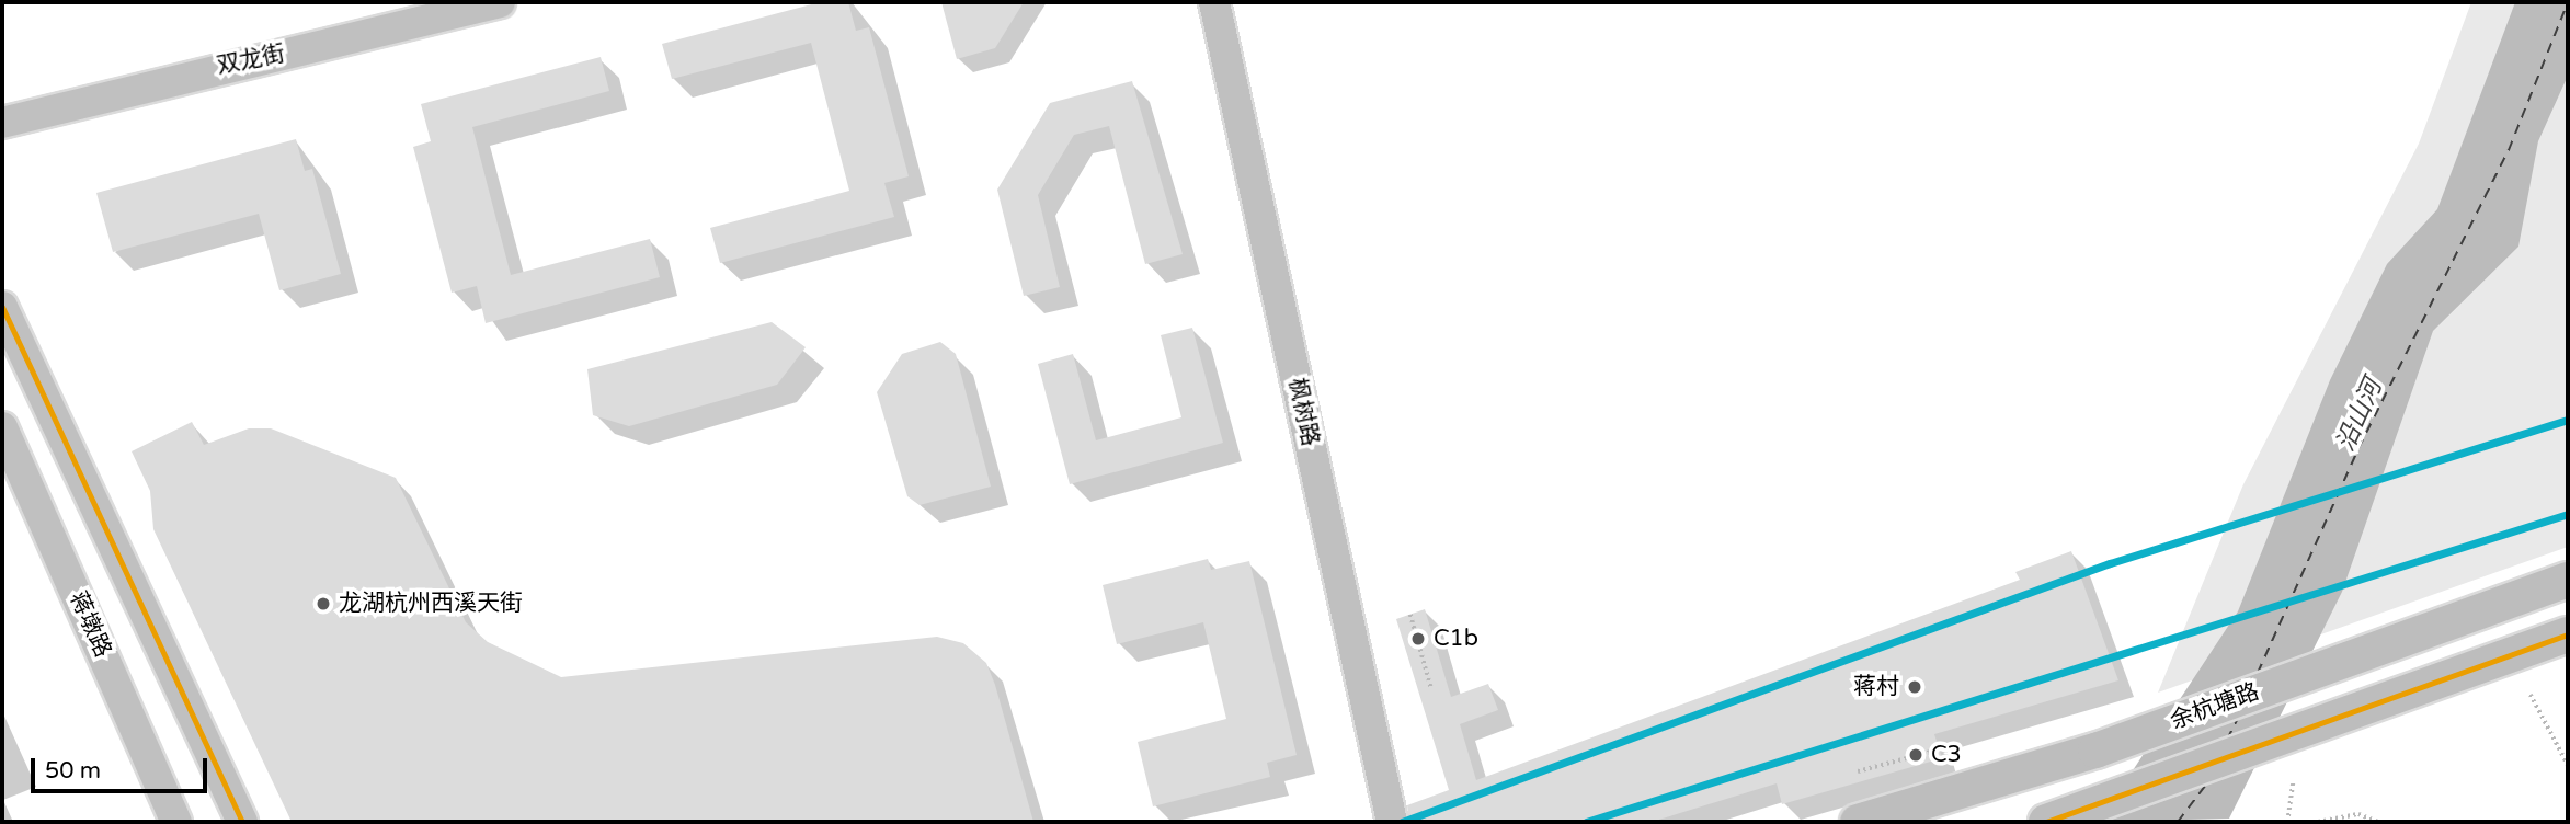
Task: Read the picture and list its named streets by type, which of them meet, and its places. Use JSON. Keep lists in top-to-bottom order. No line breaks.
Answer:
{"streets":{"main road":["余杭塘路"],"street":["双龙街","枫树路","蒋墩路"]},"water":["沿山河"],"places":["龙湖杭州西溪天街","C1b","蒋村","C3"],"scale_bar":"50 m"}
